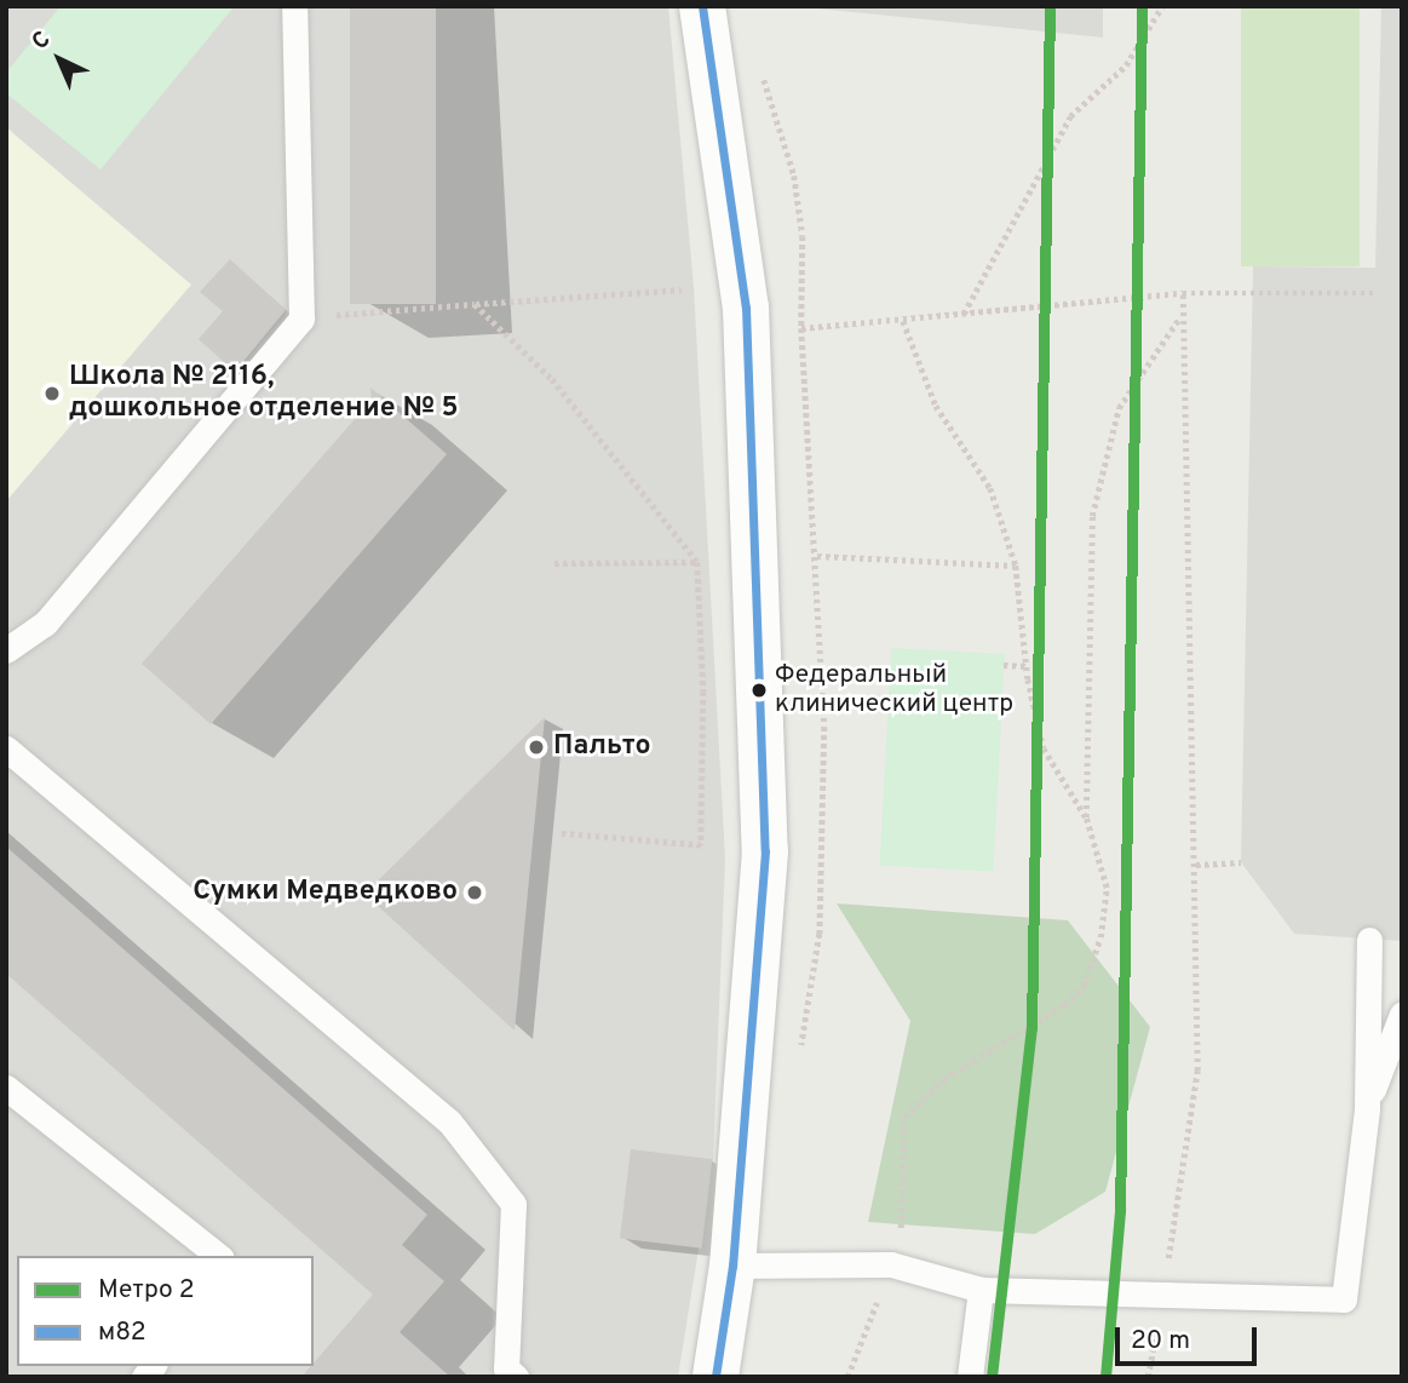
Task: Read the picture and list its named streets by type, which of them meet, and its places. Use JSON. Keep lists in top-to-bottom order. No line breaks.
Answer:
{"places":["Школа № 2116, дошкольное отделение № 5","Федеральный клинический центр","Пальто","Сумки Медведково"],"lines":["metro line 2","transit line м82"],"legend":["Метро 2","м82"],"scale_bar":"20 m","north":"top left"}
